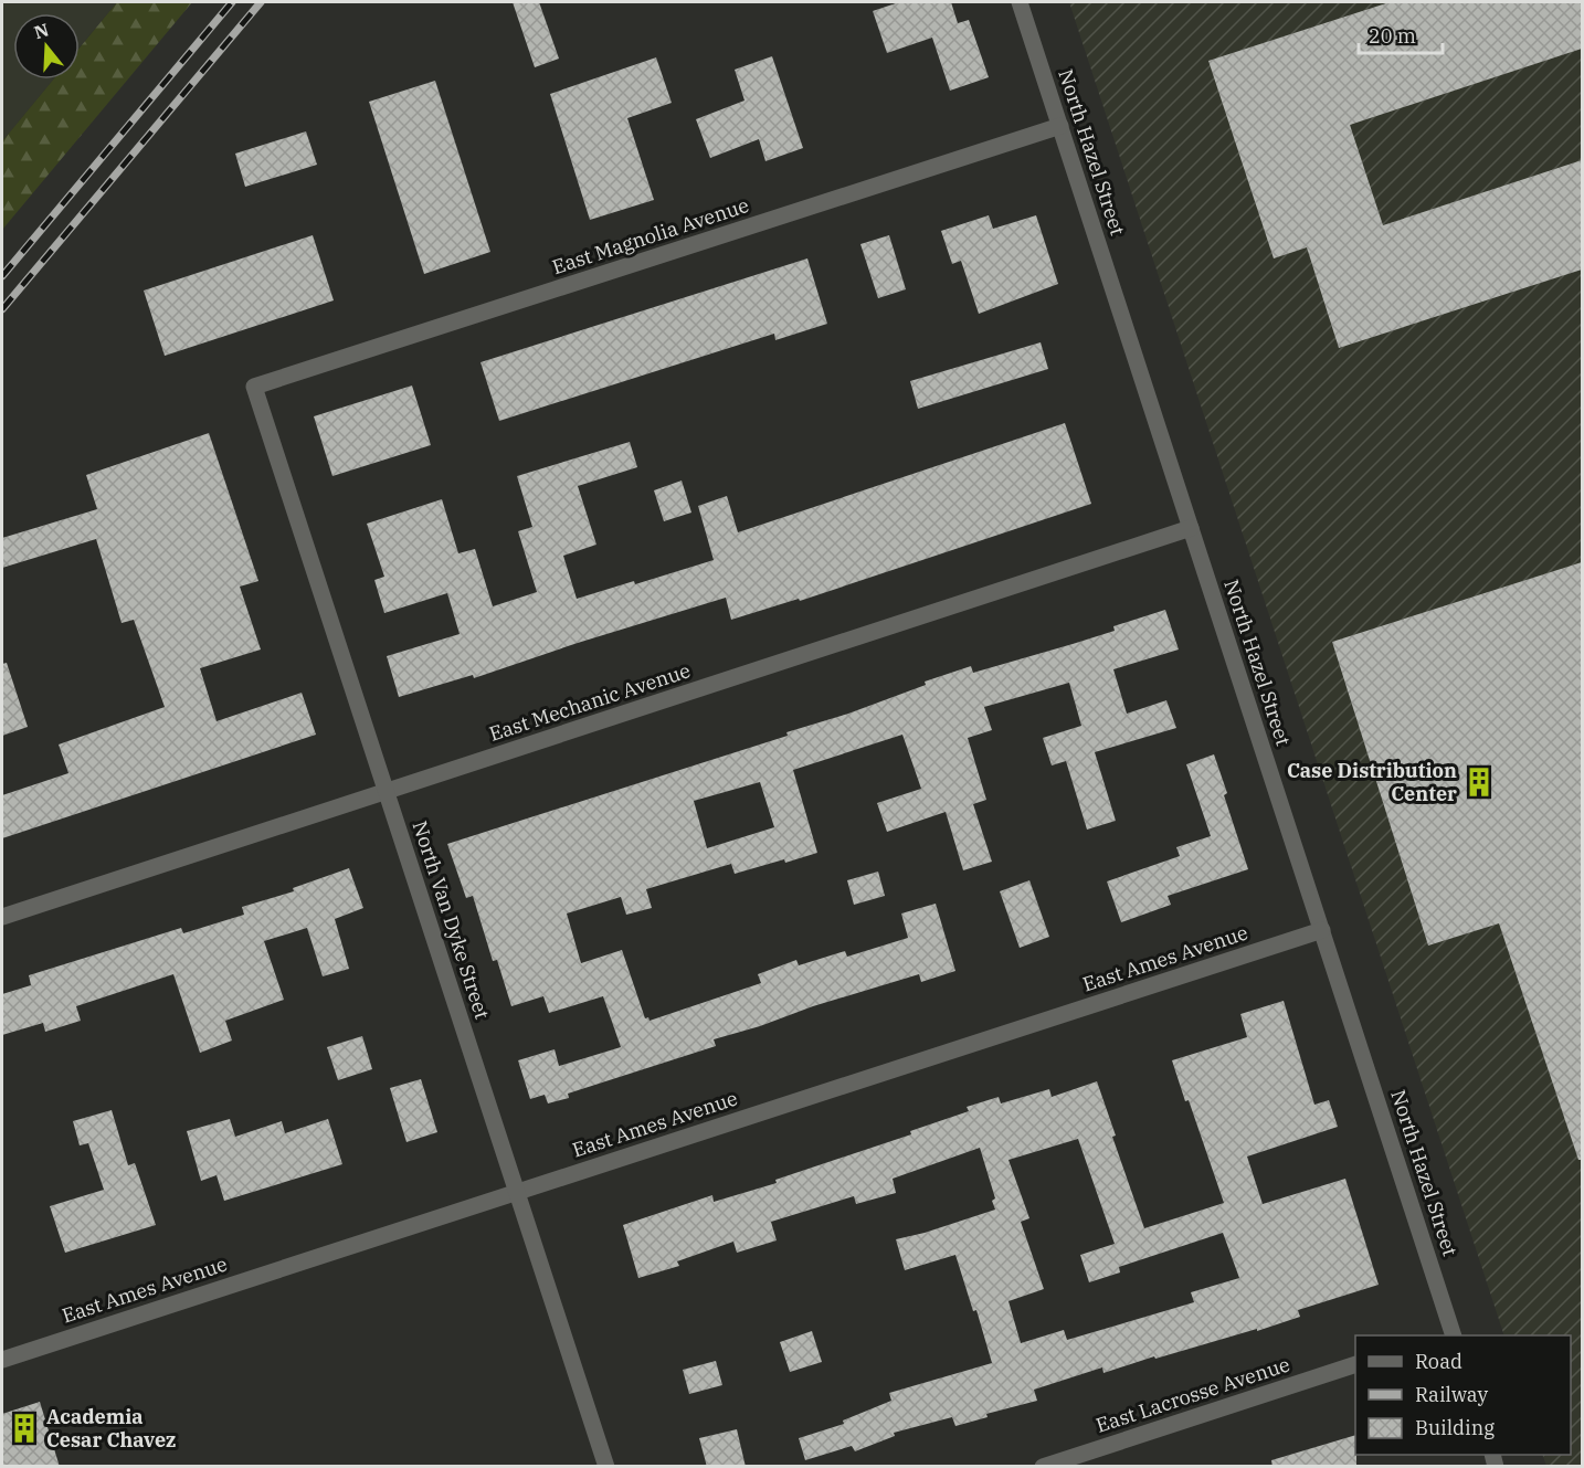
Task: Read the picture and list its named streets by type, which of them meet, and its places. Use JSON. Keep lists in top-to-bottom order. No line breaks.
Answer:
{"streets":{"street":["North Hazel Street","East Magnolia Avenue","East Mechanic Avenue","North Van Dyke Street","East Ames Avenue","East Lacrosse Avenue"]},"crossings":[["North Hazel Street","East Magnolia Avenue"],["North Hazel Street","East Mechanic Avenue"],["North Hazel Street","East Ames Avenue"],["East Magnolia Avenue","North Van Dyke Street"],["East Mechanic Avenue","North Van Dyke Street"],["North Van Dyke Street","East Ames Avenue"]],"places":{"building":["Case Distribution Center","Academia Cesar Chavez"]},"legend":["Road","Railway","Building"],"scale_bar":"20 m","north":"top"}
